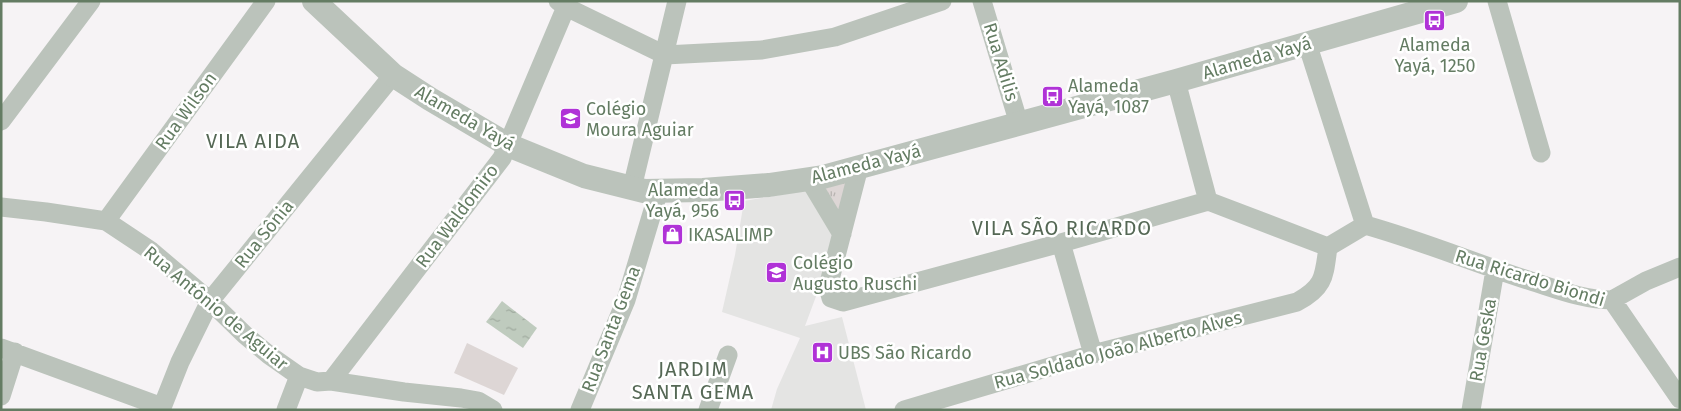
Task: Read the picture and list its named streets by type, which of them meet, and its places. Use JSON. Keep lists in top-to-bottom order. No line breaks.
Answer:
{"streets":{"street":["Alameda Yayá","Rua Adilis","Rua Wilson","Rua Waldomiro","Rua Sônia","Rua Ricardo Biondi","Rua Antônio de Aguiar","Rua Santa Gema","Rua Geska","Rua Soldado João Alberto Alves"]},"crossings":[["Alameda Yayá","Rua Adilis"],["Alameda Yayá","Rua Waldomiro"],["Alameda Yayá","Rua Sônia"],["Alameda Yayá","Rua Santa Gema"],["Rua Wilson","Rua Antônio de Aguiar"],["Rua Waldomiro","Rua Antônio de Aguiar"],["Rua Sônia","Rua Antônio de Aguiar"],["Rua Ricardo Biondi","Rua Geska"]],"districts":["VILA AIDA","VILA SÃO RICARDO","JARDIM SANTA GEMA"],"places":{"bus stop":["Alameda Yayá, 1250","Alameda Yayá, 1087","Alameda Yayá, 956"],"school or university":["Colégio Moura Aguiar","Colégio Augusto Ruschi"],"shop":["IKASALIMP"],"hospital":["UBS São Ricardo"]}}
